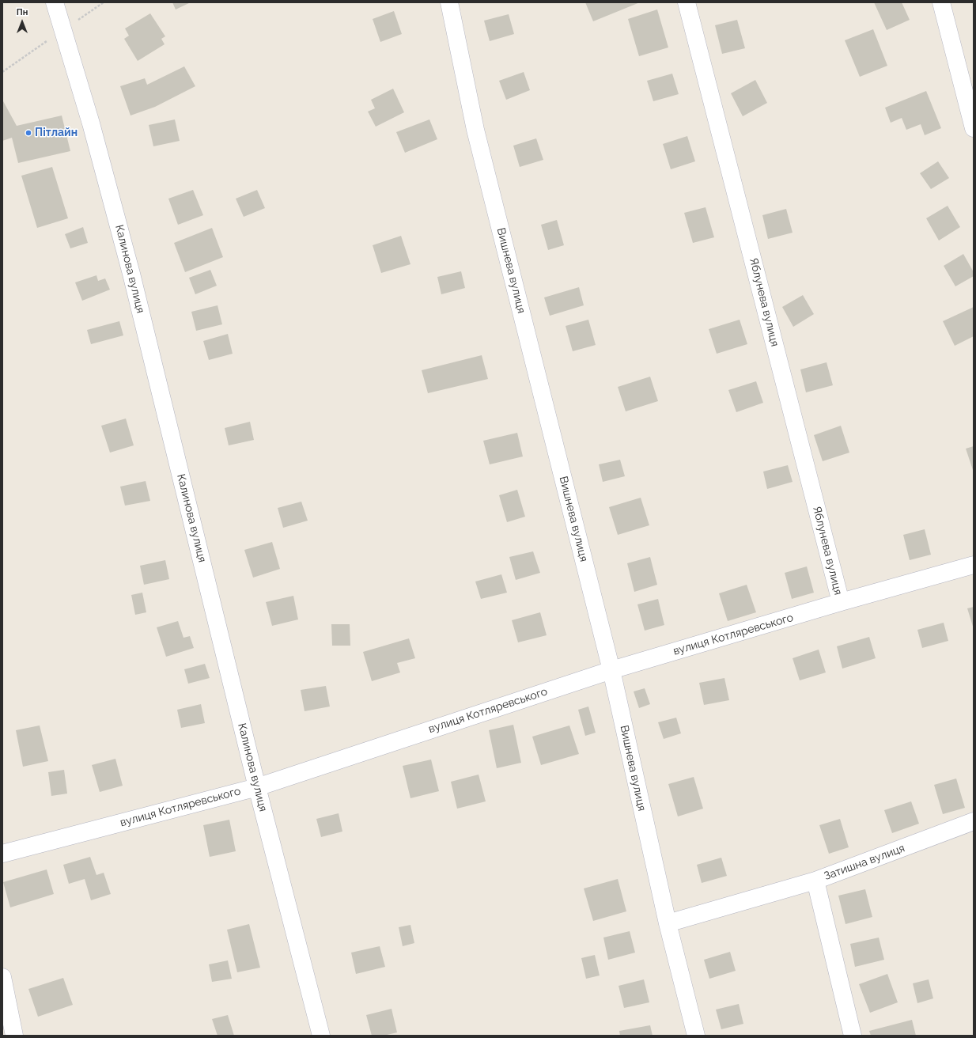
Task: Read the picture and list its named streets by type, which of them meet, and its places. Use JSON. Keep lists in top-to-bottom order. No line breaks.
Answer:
{"streets":{"street":["Калинова вулиця","Вишнева вулиця","Яблунева вулиця","вулиця Котляревського","Затишна вулиця"]},"crossings":[["Калинова вулиця","вулиця Котляревського"],["Вишнева вулиця","вулиця Котляревського"],["Яблунева вулиця","вулиця Котляревського"]],"places":["Пітлайн"],"north":"top"}
